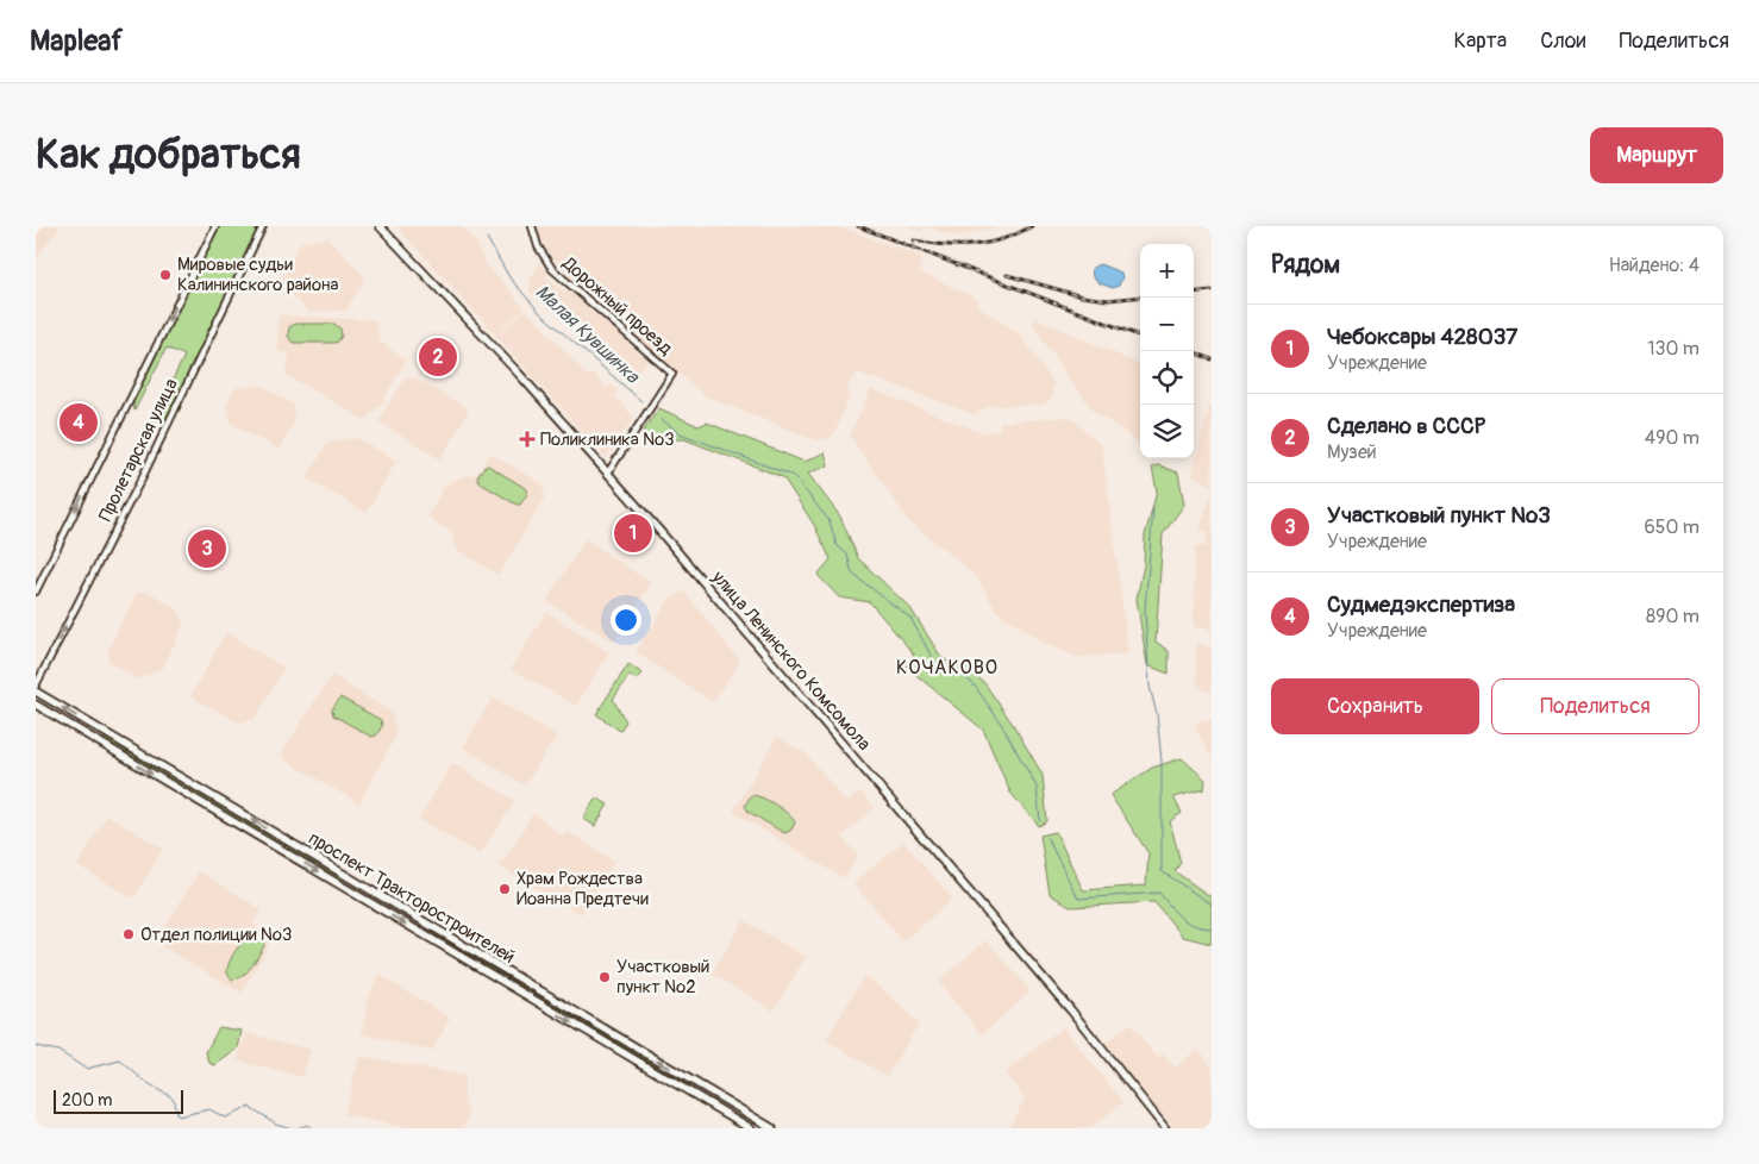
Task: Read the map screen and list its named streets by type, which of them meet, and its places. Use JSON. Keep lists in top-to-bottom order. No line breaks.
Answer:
{"streets":{"main road":["улица Ленинского Комсомола","проспект Тракторостроителей"],"street":["Дорожный проезд","Пролетарская улица"]},"crossings":[["Дорожный проезд","улица Ленинского Комсомола"]],"districts":["КОЧАКОВО"],"water":["Малая Кувшинка"],"places":{"other":["Мировые судьи Калининского района","Храм Рождества Иоанна Предтечи","Отдел полиции №3","Участковый пункт №2"],"health":["Поликлиника №3"]},"scale_bar":"200 m","page":{"header":"Mapleaf","nav":["Карта","Слои","Поделиться"],"buttons":["Маршрут",["Сохранить","Поделиться"]],"title":"Как добраться","heading":["Рядом","Найдено: 4"],"map_buttons":["+","−"],"list":[{"mark":"1","name":"Чебоксары 428037","note":"Учреждение","value":"130 m"},{"mark":"2","name":"Сделано в СССР","note":"Музей","value":"490 m"},{"mark":"3","name":"Участковый пункт №3","note":"Учреждение","value":"650 m"},{"mark":"4","name":"Судмедэкспертиза","note":"Учреждение","value":"890 m"}],"pins":["2","4","1","3"],"scale":"200 m"}}
